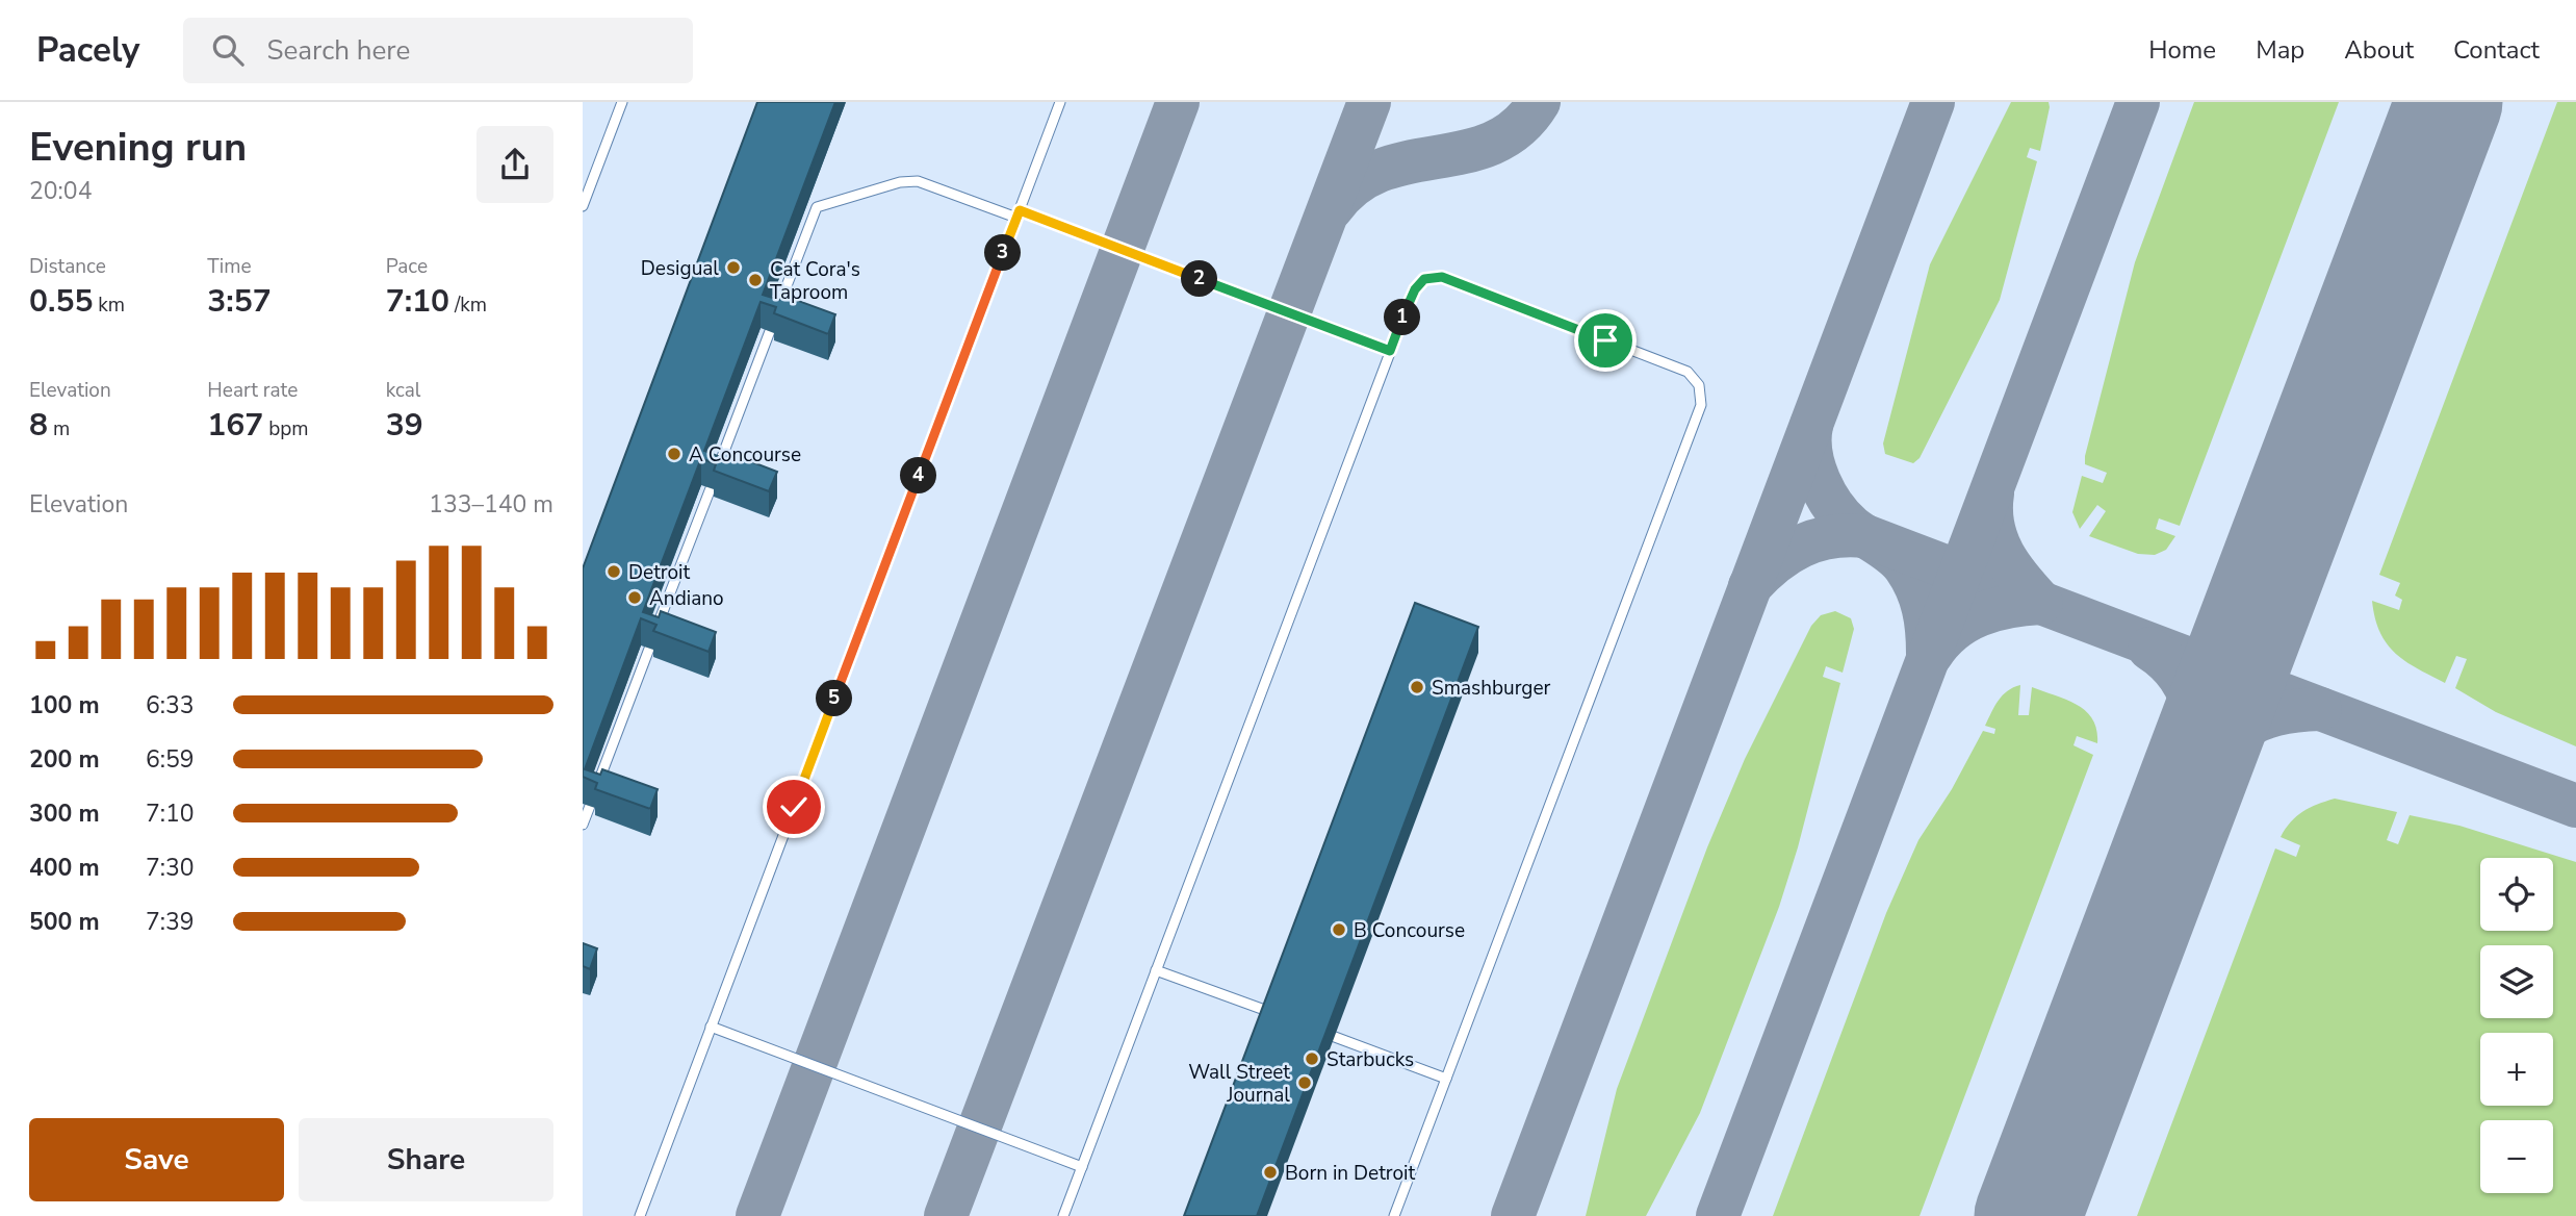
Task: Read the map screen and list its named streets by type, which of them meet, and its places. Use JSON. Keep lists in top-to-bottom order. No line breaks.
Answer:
{"places":["Desigual","Cat Cora's Taproom","A Concourse","Detroit","Andiano","Smashburger","B Concourse","Starbucks","Wall Street Journal","Born in Detroit"],"page":{"header":"Pacely","search":"Search here","nav":["Home","Map","About","Contact"],"heading":["Evening run","20:04"],"stats":[["Distance","0.55 km"],["Time","3:57"],["Pace","7:10 /km"],["Elevation","8 m"],["Heart rate","167 bpm"],["kcal","39"]],"pins":["3","2","1","4","5"],"chart":["Elevation","133–140 m"],"list":[{"name":"100 m","note":"6:33"},{"name":"200 m","note":"6:59"},{"name":"300 m","note":"7:10"},{"name":"400 m","note":"7:30"},{"name":"500 m","note":"7:39"}],"map_buttons":["+","−"],"buttons":["Save","Share"]}}
